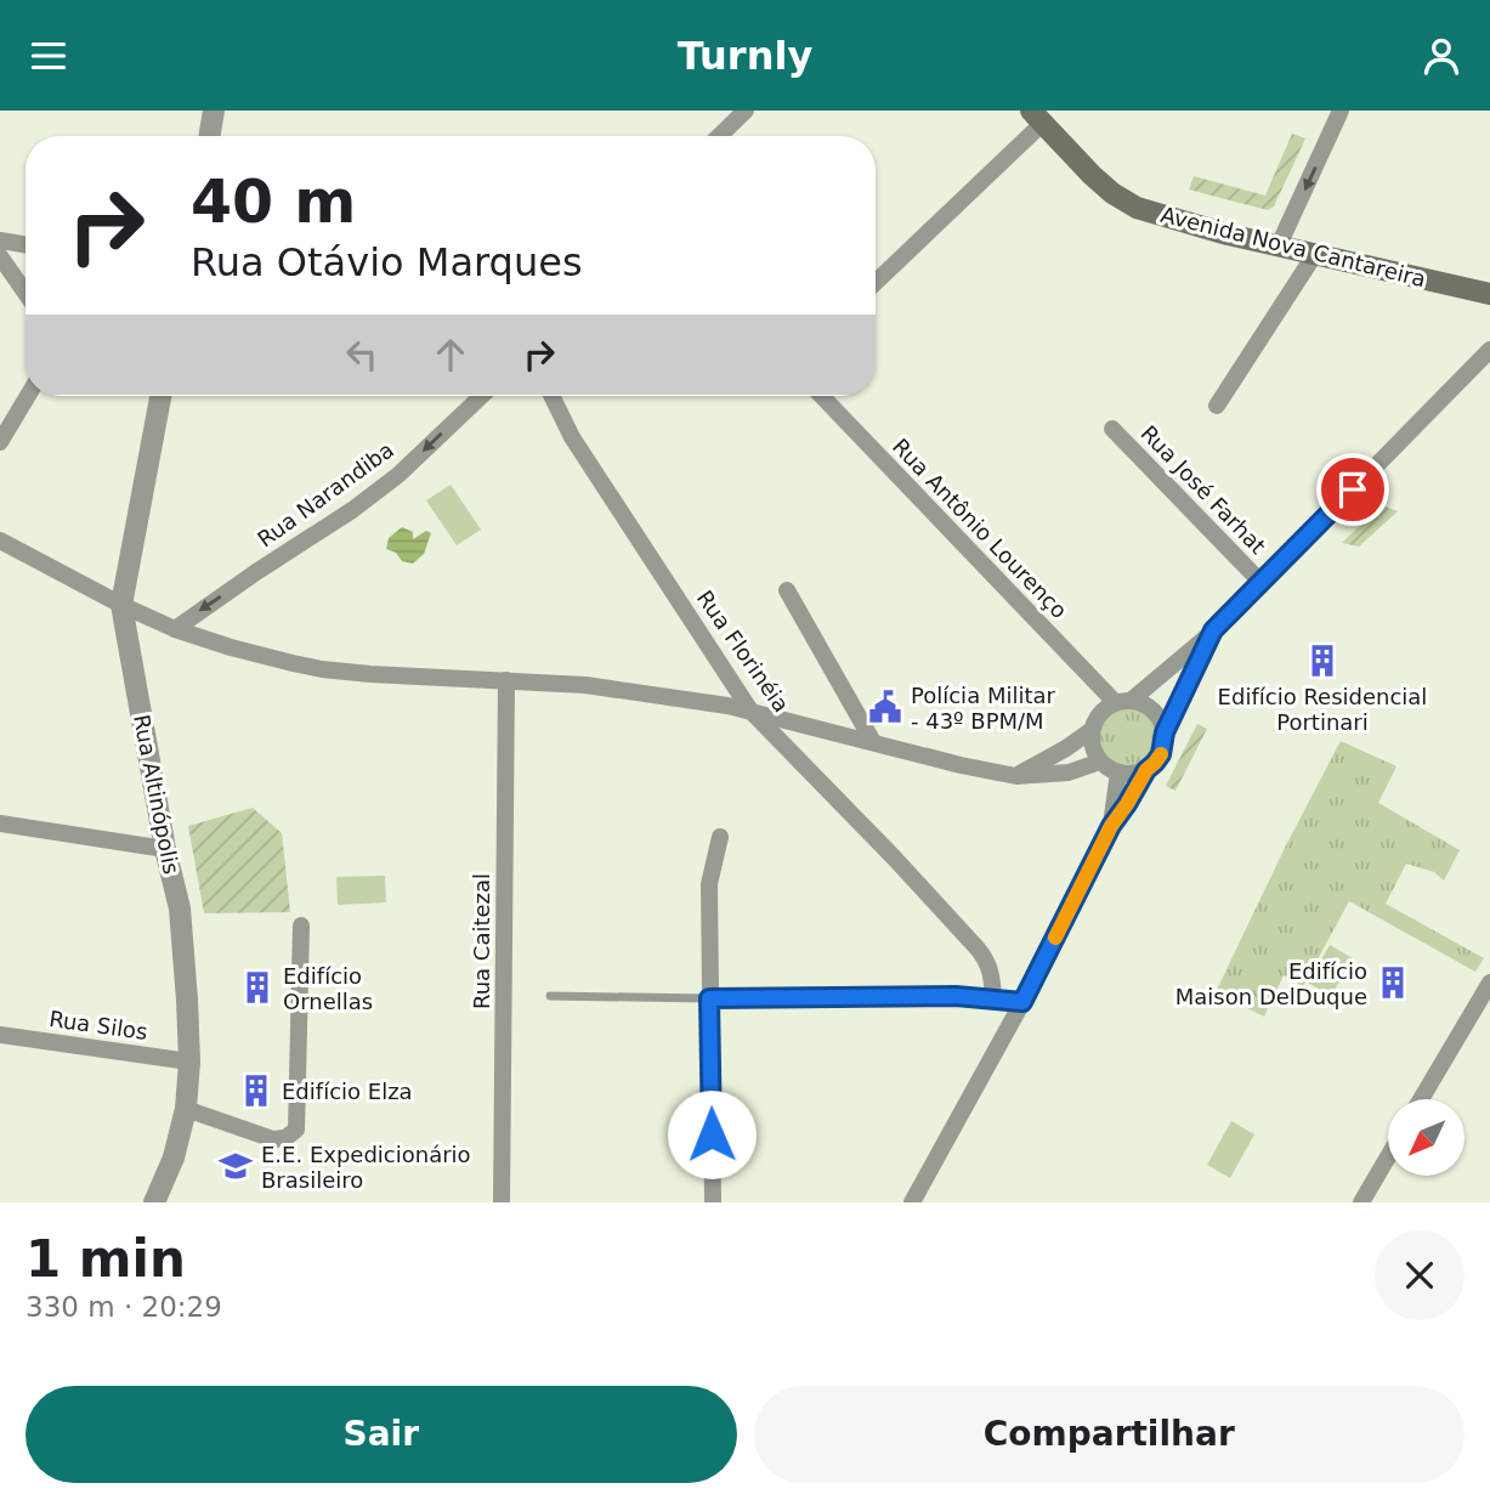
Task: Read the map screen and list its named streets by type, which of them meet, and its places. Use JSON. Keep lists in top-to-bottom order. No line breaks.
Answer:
{"streets":{"main road":["Avenida Nova Cantareira"],"street":["Rua José Farhat","Rua Narandiba","Rua Antônio Lourenço","Rua Florinéia","Rua Altinópolis","Rua Caitezal","Rua Silos"]},"crossings":[["Rua Altinópolis","Rua Silos"]],"one_way":["Rua Narandiba"],"places":{"building":["Edifício Residencial Portinari","Edifício Maison DelDuque","Edifício Ornellas","Edifício Elza"],"public building":["Polícia Militar - 43º BPM/M"],"school or university":["E.E. Expedicionário Brasileiro"]},"north":"bottom left","page":{"header":"Turnly","turn":["40 m","Rua Otávio Marques"],"heading":["1 min","330 m · 20:29"],"buttons":["Sair","Compartilhar"]}}
